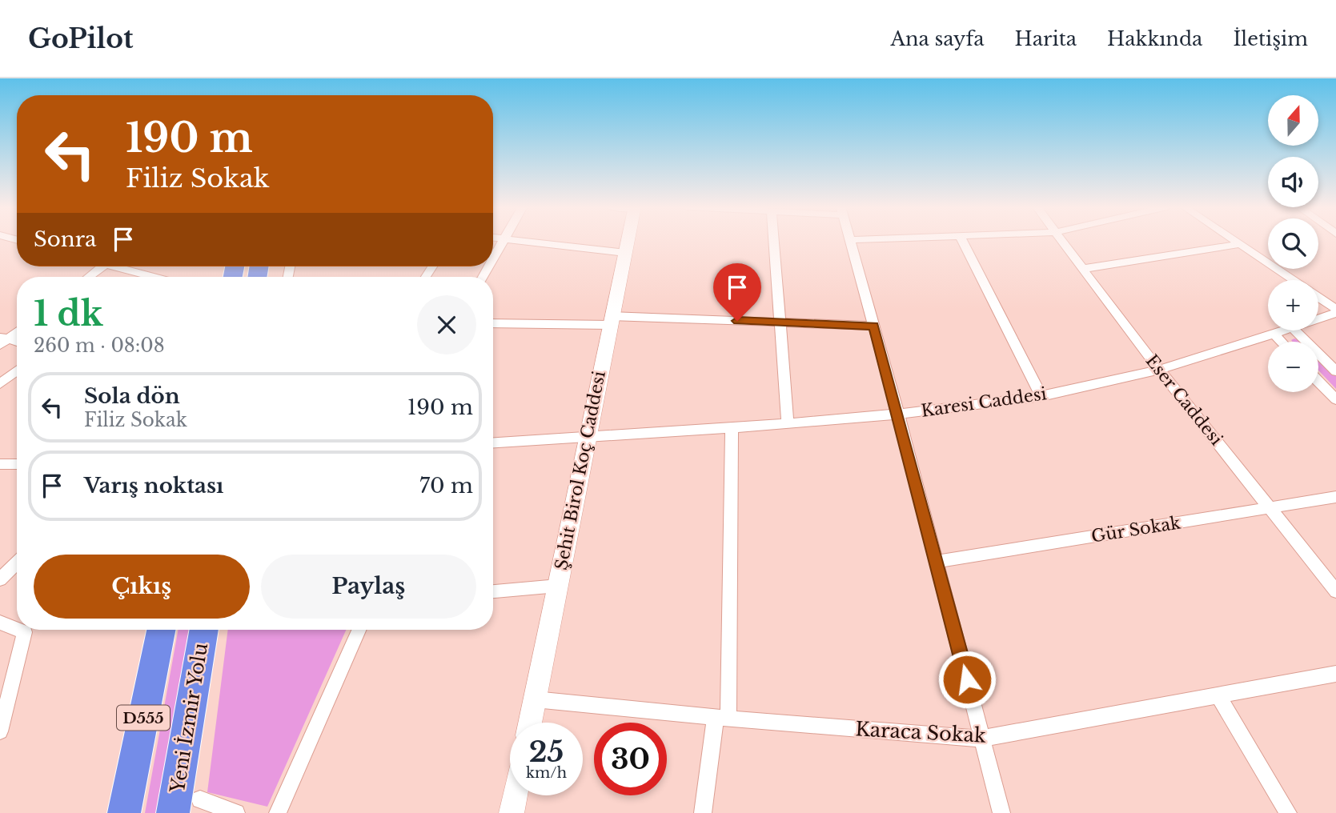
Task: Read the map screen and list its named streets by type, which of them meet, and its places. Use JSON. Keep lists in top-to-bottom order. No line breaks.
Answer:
{"streets":{"highway":["D555","Yeni İzmir Yolu"],"main road":["Şehit Birol Koç Caddesi"],"street":["Eser Caddesi","Karesi Caddesi","Gür Sokak","Karaca Sokak"]},"crossings":[["Eser Caddesi","Karesi Caddesi"],["Eser Caddesi","Gür Sokak"],["Karesi Caddesi","Şehit Birol Koç Caddesi"],["Şehit Birol Koç Caddesi","Karaca Sokak"]],"north":"top","page":{"header":"GoPilot","nav":["Ana sayfa","Harita","Hakkında","İletişim"],"map_buttons":["+","−"],"turn":["190 m","Filiz Sokak"],"then":"Sonra","heading":["1 dk","260 m · 08:08"],"list":[{"name":"Sola dön","note":"Filiz Sokak","value":"190 m"},{"name":"Varış noktası","value":"70 m"}],"buttons":["Çıkış","Paylaş"],"speed":"25 km/h","limit":"30"}}
